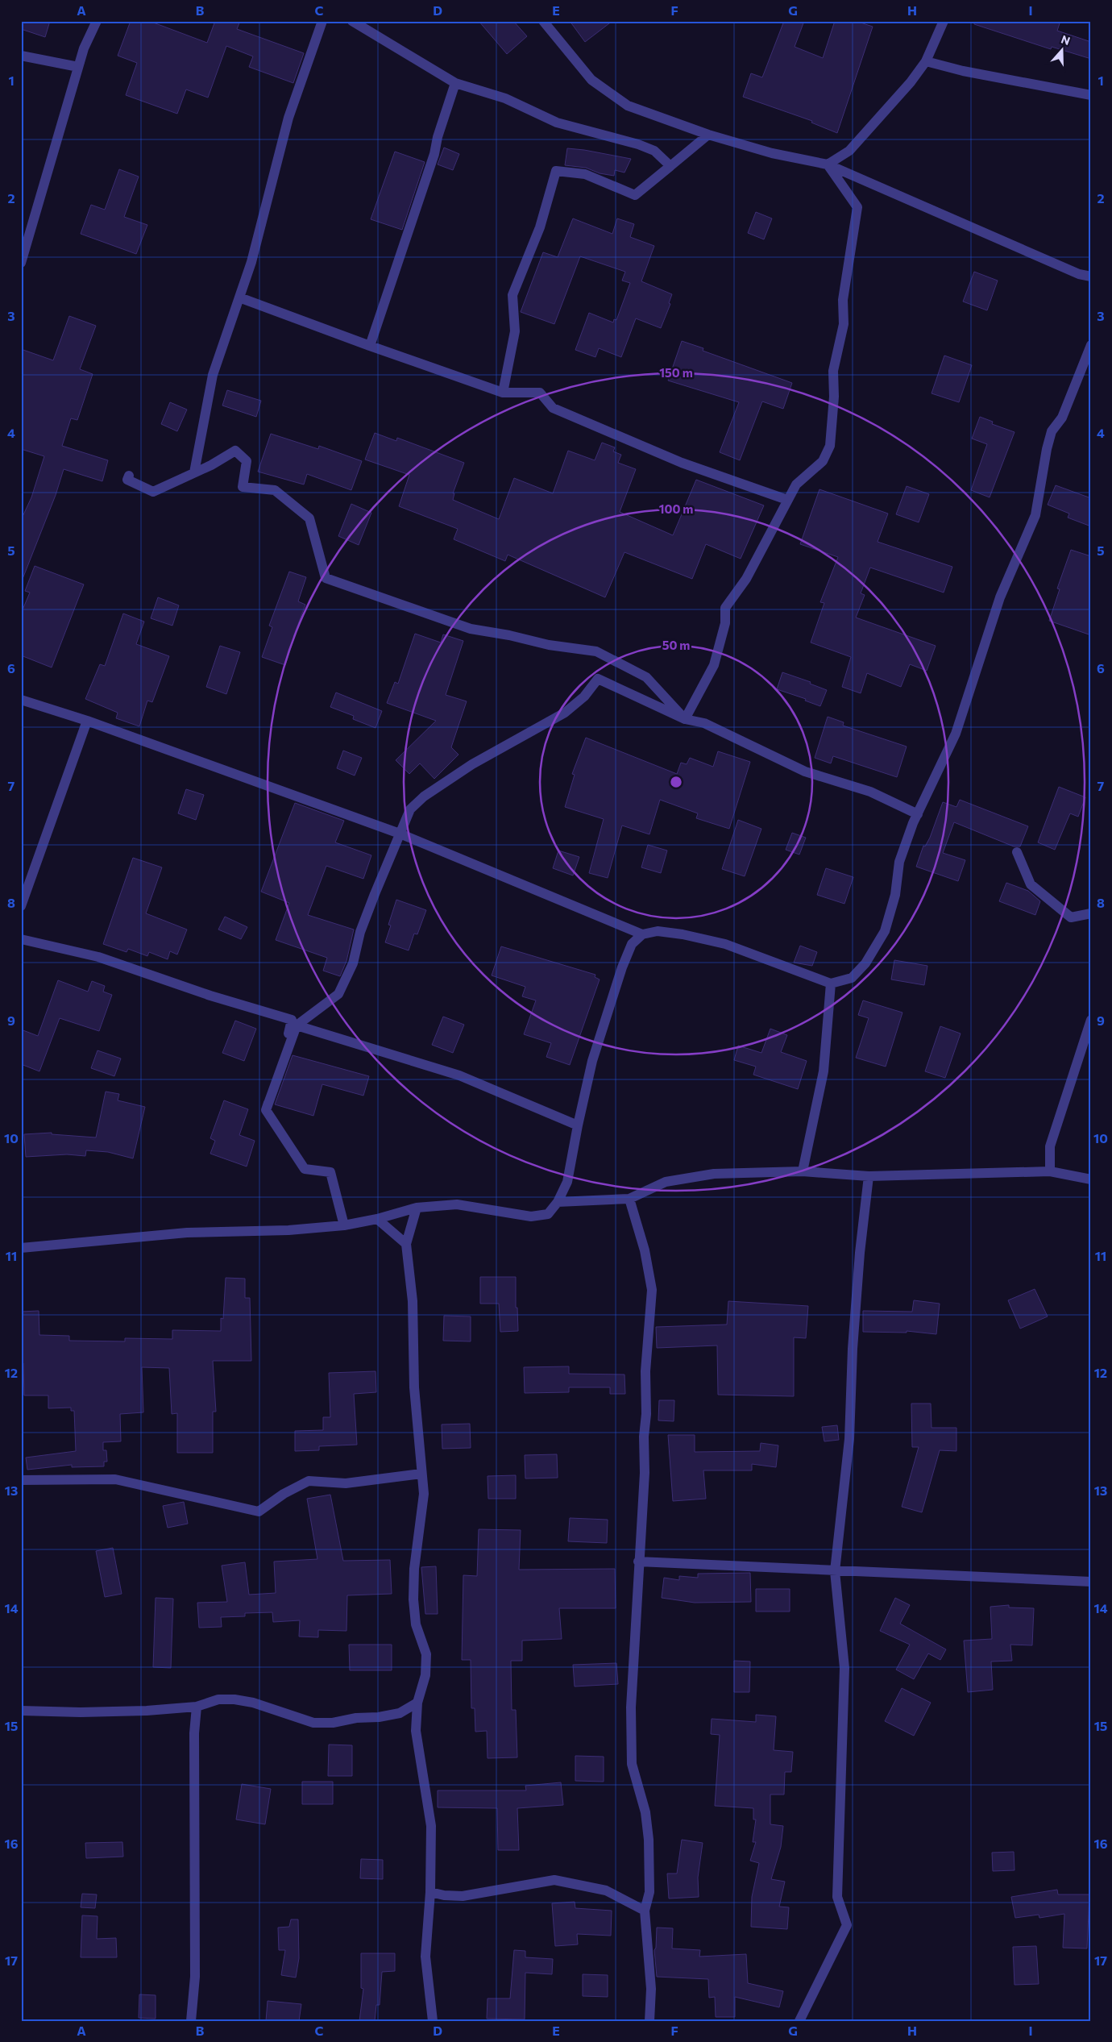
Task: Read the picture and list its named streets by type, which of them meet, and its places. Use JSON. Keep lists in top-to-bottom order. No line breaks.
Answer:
{"north":"top","grid":{"columns":["A","B","C","D","E","F","G","H","I"],"rows":["1","2","3","4","5","6","7","8","9","10","11","12","13","14","15","16","17"]},"rings":["150 m","100 m","50 m"]}
